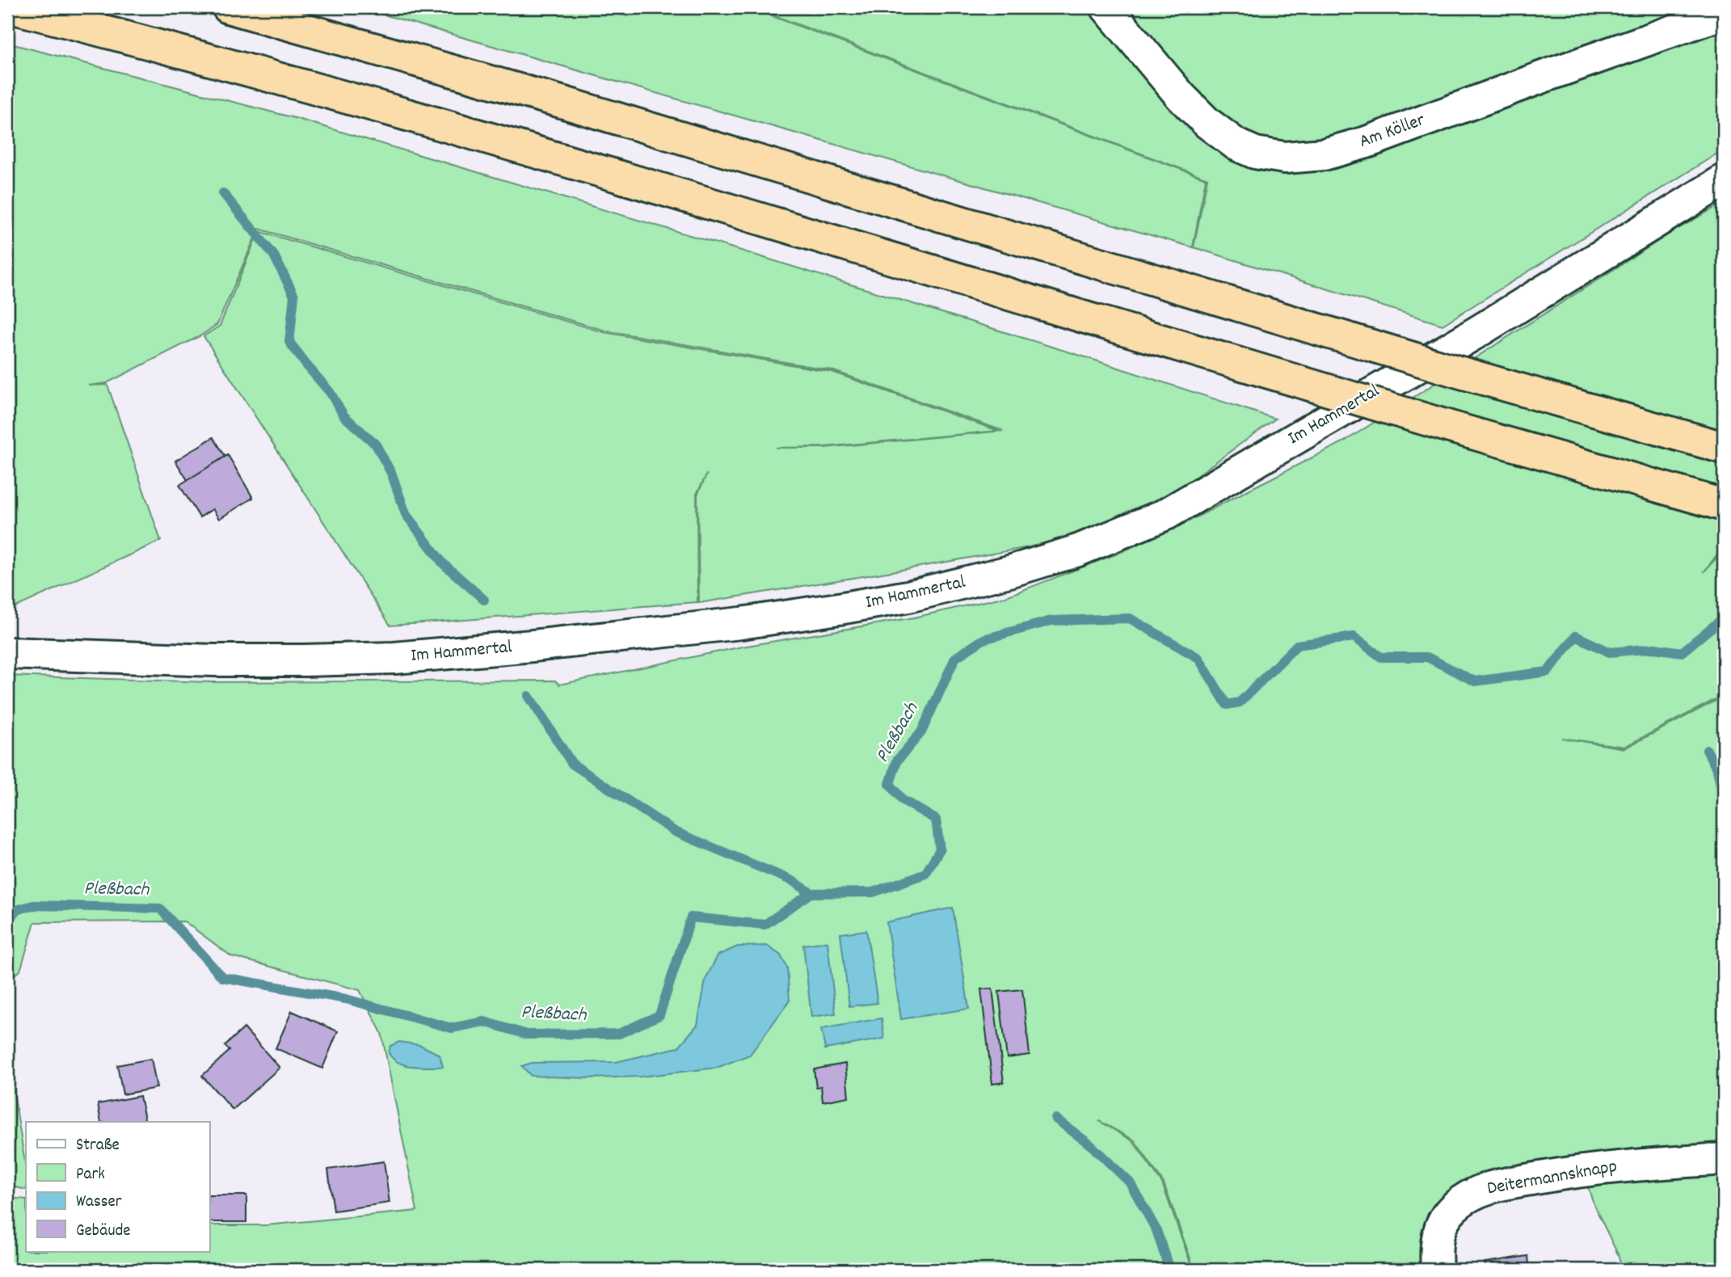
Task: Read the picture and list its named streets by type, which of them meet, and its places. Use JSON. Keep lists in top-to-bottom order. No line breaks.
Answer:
{"streets":{"main road":["Am Köller","Im Hammertal","Deitermannsknapp"]},"water":["Pleßbach"],"legend":["Straße","Park","Wasser","Gebäude"]}
